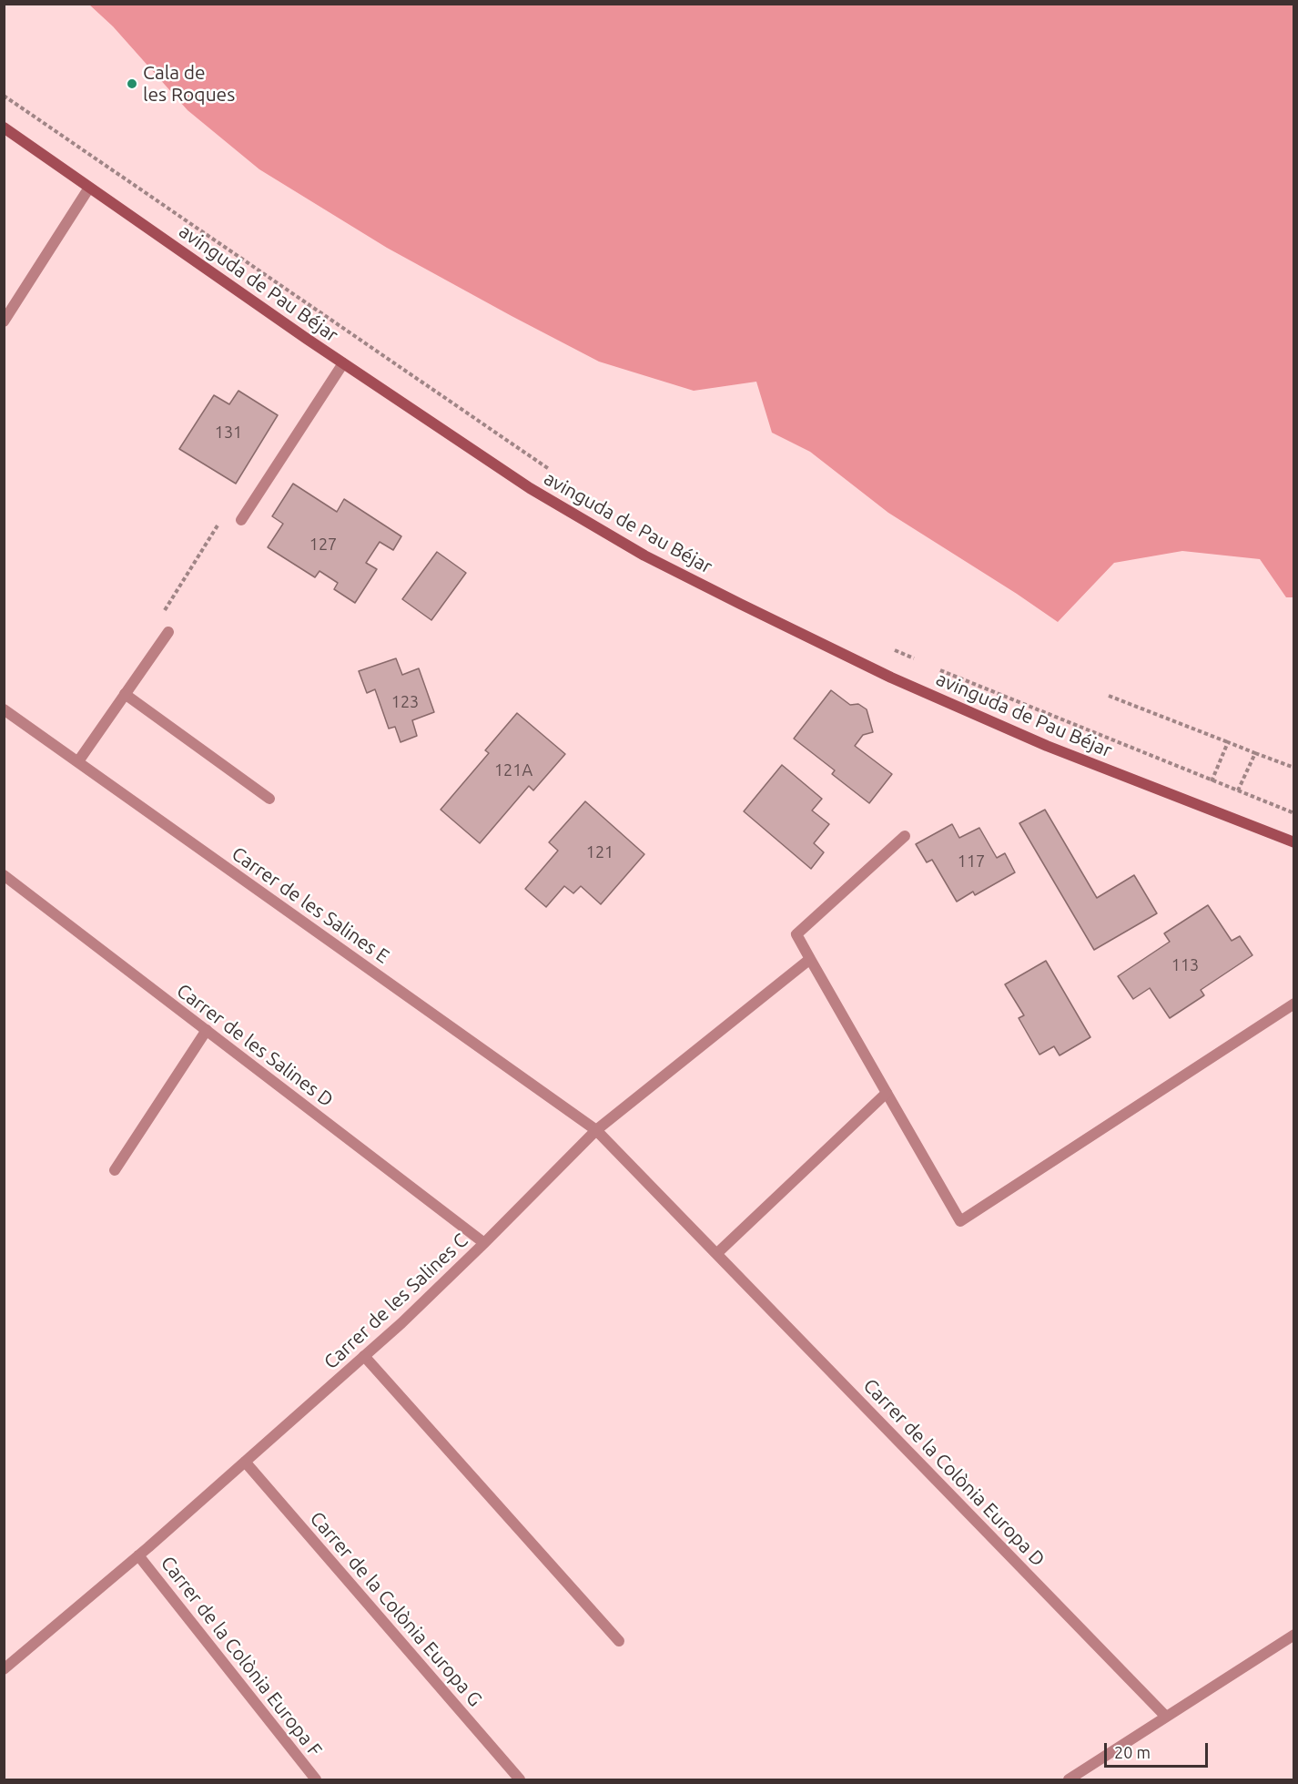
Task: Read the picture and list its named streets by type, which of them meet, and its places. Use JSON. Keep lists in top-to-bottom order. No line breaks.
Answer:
{"streets":{"street":["avinguda de Pau Béjar","Carrer de les Salines E","Carrer de les Salines D","Carrer de les Salines C","Carrer de la Colònia Europa D","Carrer de la Colònia Europa G","Carrer de la Colònia Europa F"]},"crossings":[["Carrer de les Salines E","Carrer de les Salines C"],["Carrer de les Salines E","Carrer de la Colònia Europa D"],["Carrer de les Salines D","Carrer de les Salines C"],["Carrer de les Salines C","Carrer de la Colònia Europa D"],["Carrer de les Salines C","Carrer de la Colònia Europa G"],["Carrer de les Salines C","Carrer de la Colònia Europa F"]],"places":["Cala de les Roques"],"house_numbers":["131","127","123","121A","121","117","113"],"scale_bar":"20 m"}
